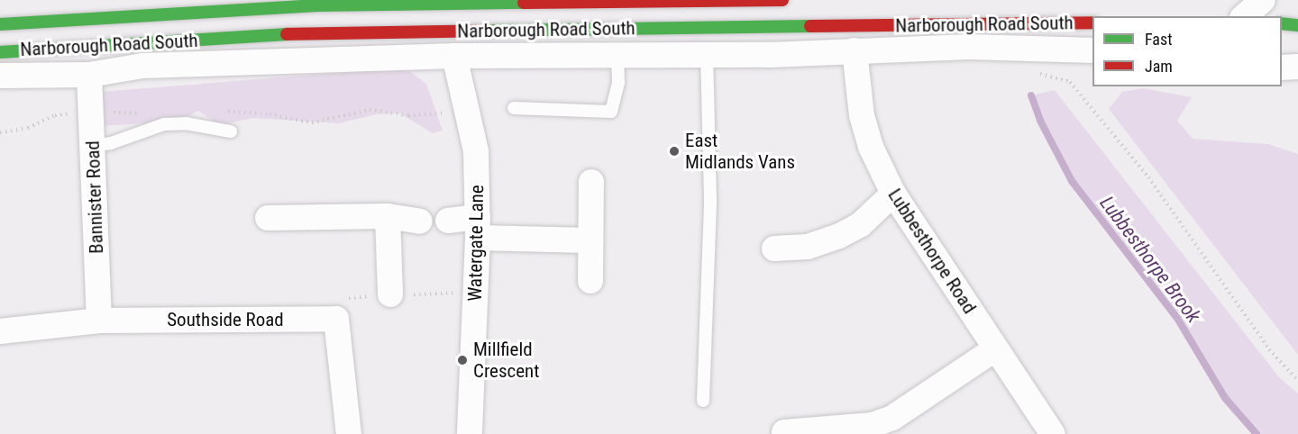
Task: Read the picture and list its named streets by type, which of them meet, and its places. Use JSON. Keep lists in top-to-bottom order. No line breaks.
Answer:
{"streets":{"main road":["Narborough Road South"],"street":["Bannister Road","Watergate Lane","Lubbesthorpe Road","Southside Road"]},"crossings":[["Narborough Road South","Bannister Road"],["Narborough Road South","Watergate Lane"],["Narborough Road South","Lubbesthorpe Road"],["Bannister Road","Southside Road"]],"water":["Lubbesthorpe Brook"],"places":["East Midlands Vans","Millfield Crescent"],"legend":["Fast","Jam"]}
